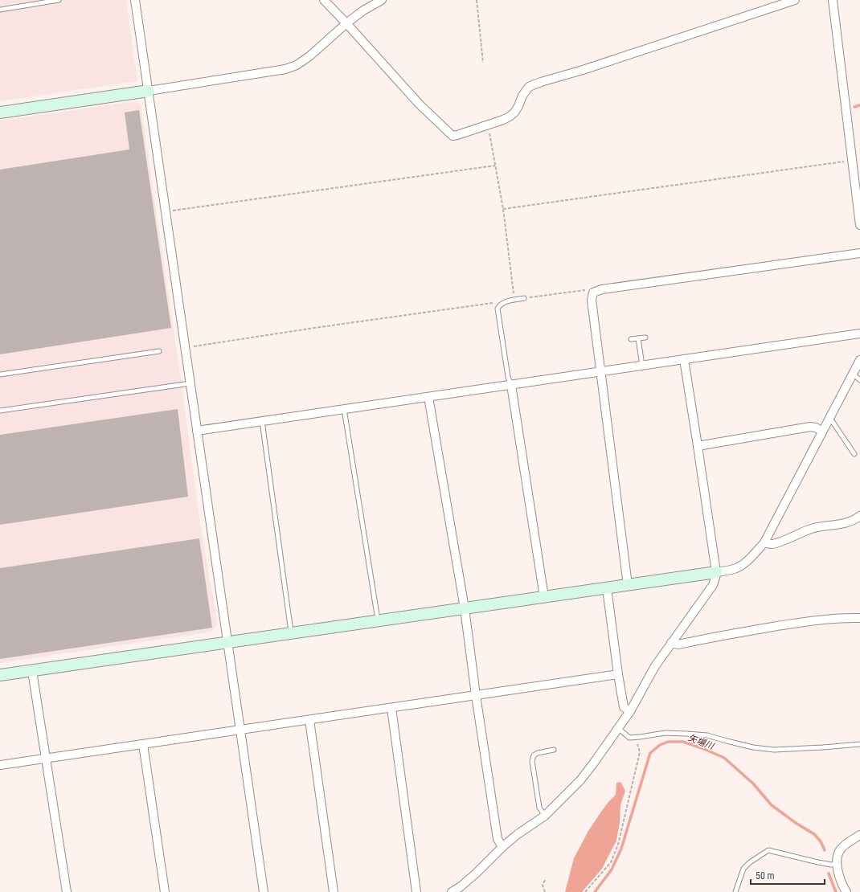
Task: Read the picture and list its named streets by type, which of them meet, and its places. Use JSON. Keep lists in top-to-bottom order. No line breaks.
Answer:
{"water":["矢場川"],"scale_bar":"50 m"}
